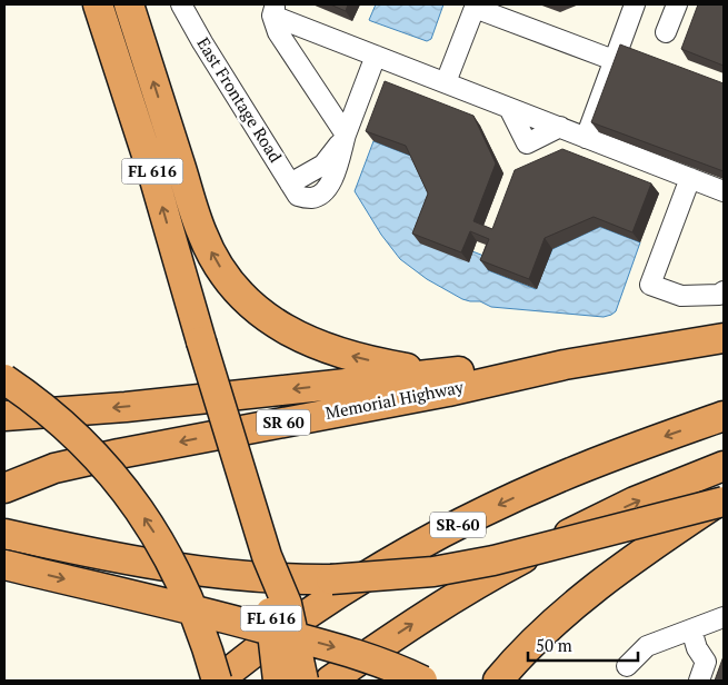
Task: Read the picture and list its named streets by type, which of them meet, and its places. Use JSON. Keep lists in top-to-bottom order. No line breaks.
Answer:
{"streets":{"highway":["FL 616","Memorial Highway","SR 60","SR-60"],"street":["East Frontage Road"]},"scale_bar":"50 m"}
